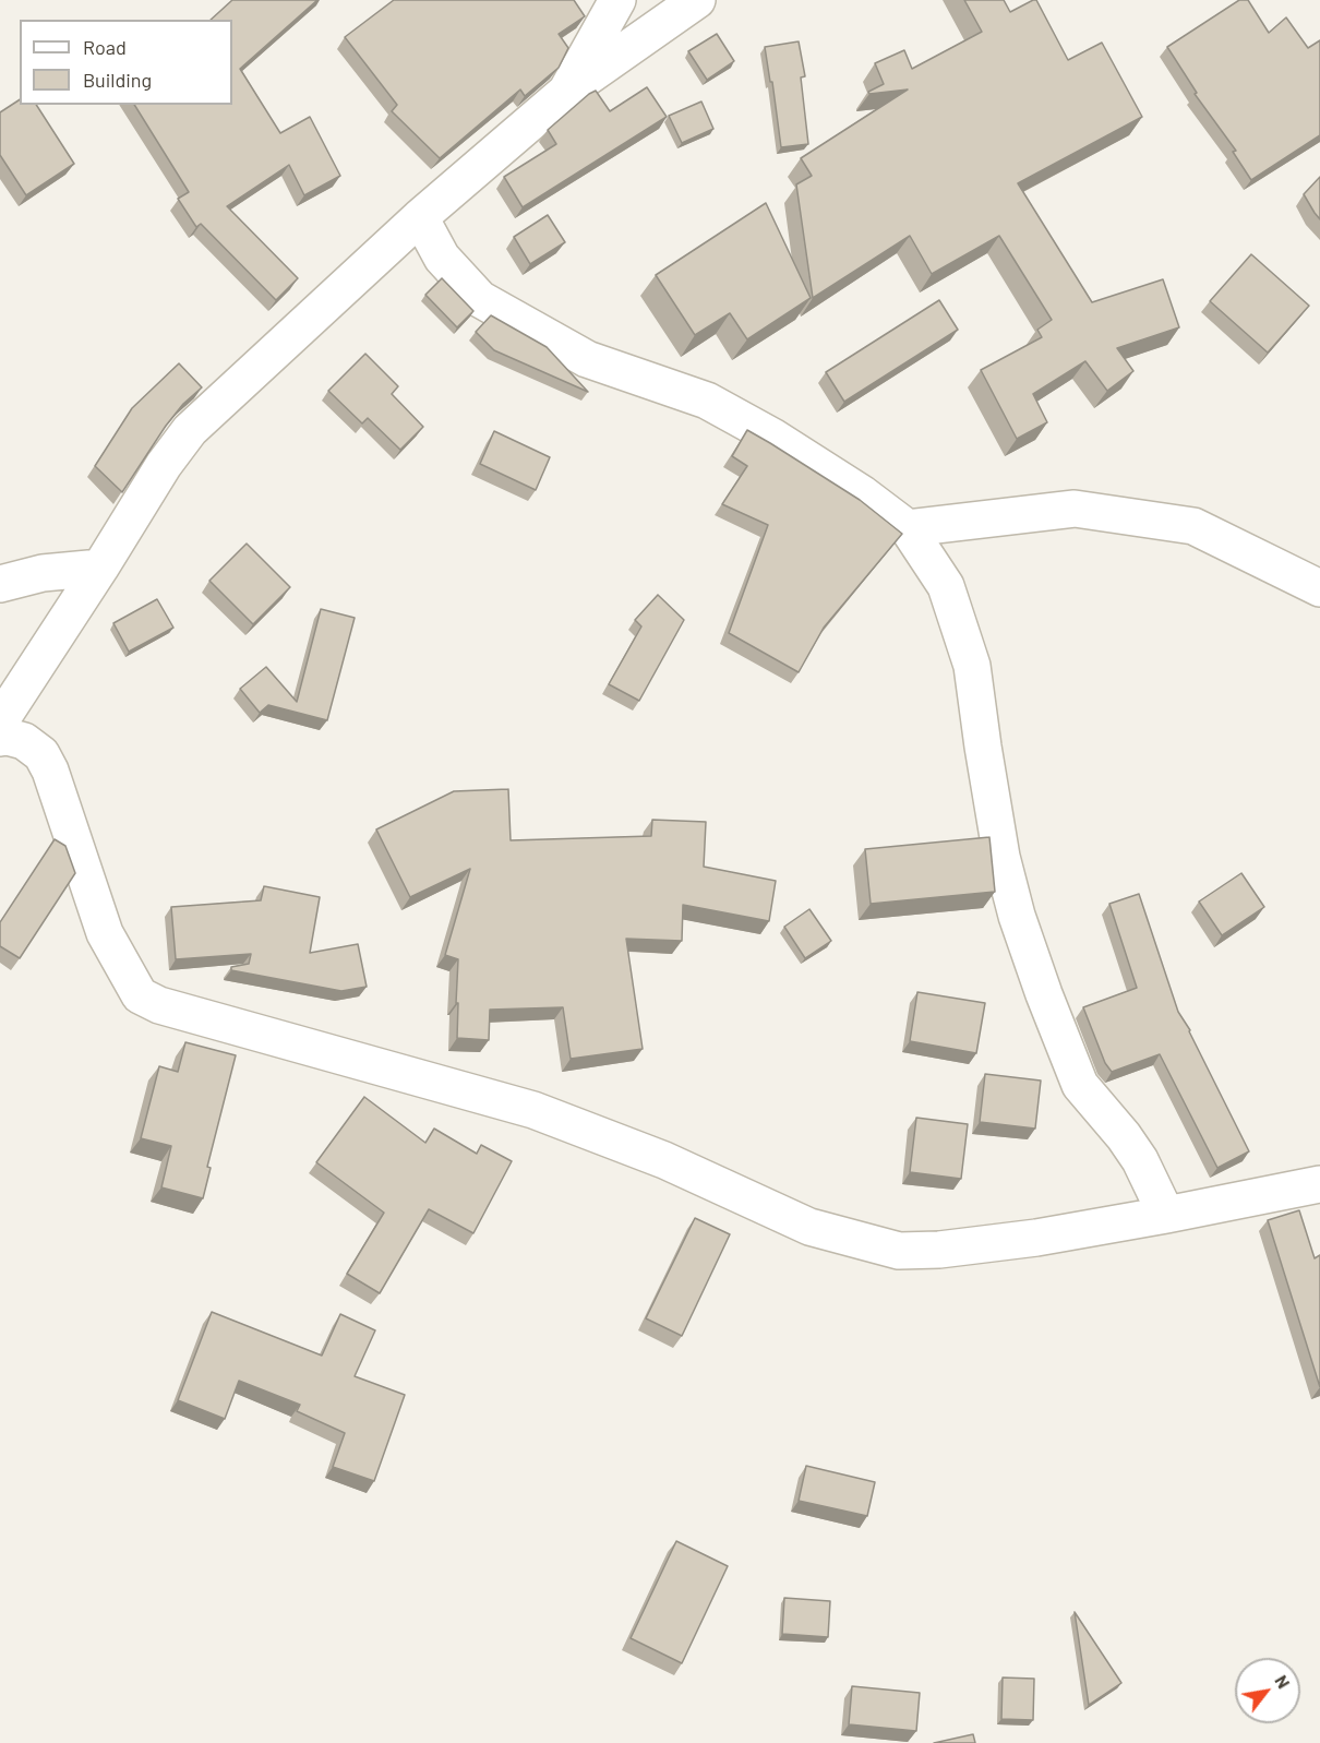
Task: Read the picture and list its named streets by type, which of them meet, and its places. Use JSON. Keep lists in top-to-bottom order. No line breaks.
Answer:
{"legend":["Road","Building"],"north":"top right"}
